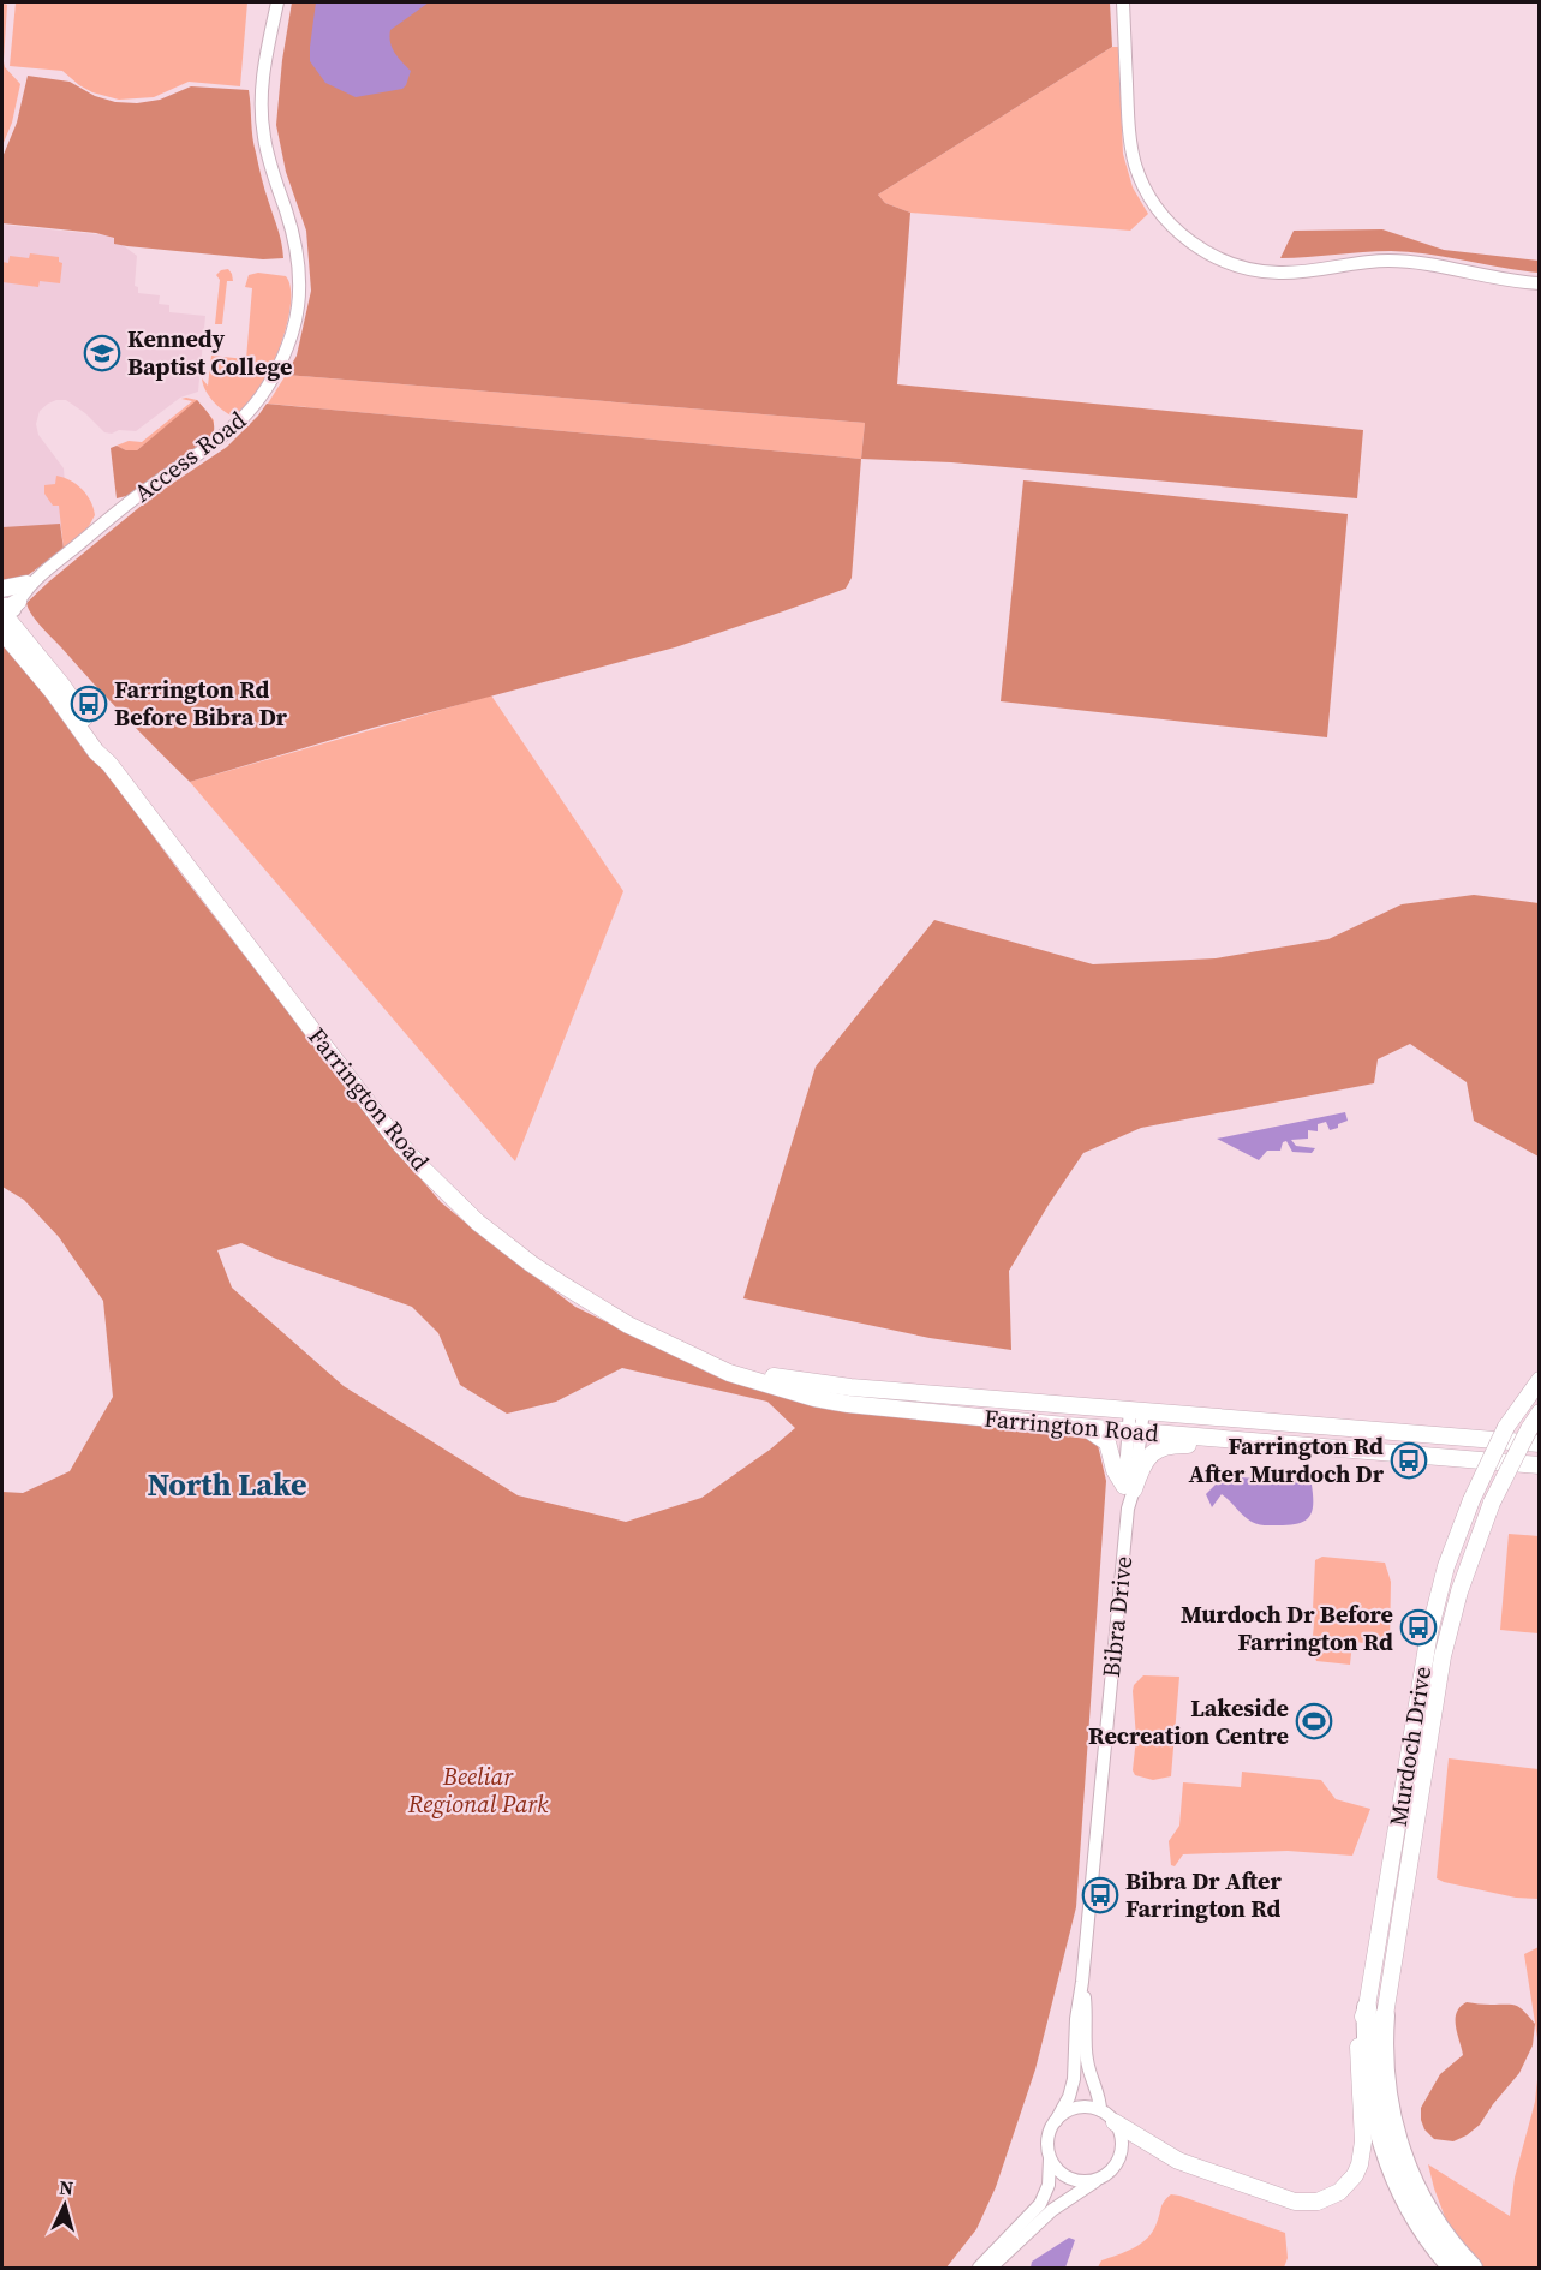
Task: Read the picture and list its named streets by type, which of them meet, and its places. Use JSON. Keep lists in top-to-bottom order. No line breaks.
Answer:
{"streets":{"main road":["Farrington Road","Murdoch Drive"],"street":["Access Road","Bibra Drive"]},"crossings":[["Access Road","Farrington Road"],["Farrington Road","Bibra Drive"],["Farrington Road","Murdoch Drive"]],"districts":["North Lake"],"parks":["Beeliar Regional Park"],"places":{"school or university":["Kennedy Baptist College"],"bus stop":["Farrington Rd Before Bibra Dr","Farrington Rd After Murdoch Dr","Murdoch Dr Before Farrington Rd","Bibra Dr After Farrington Rd"],"sports":["Lakeside Recreation Centre"]},"north":"top"}
